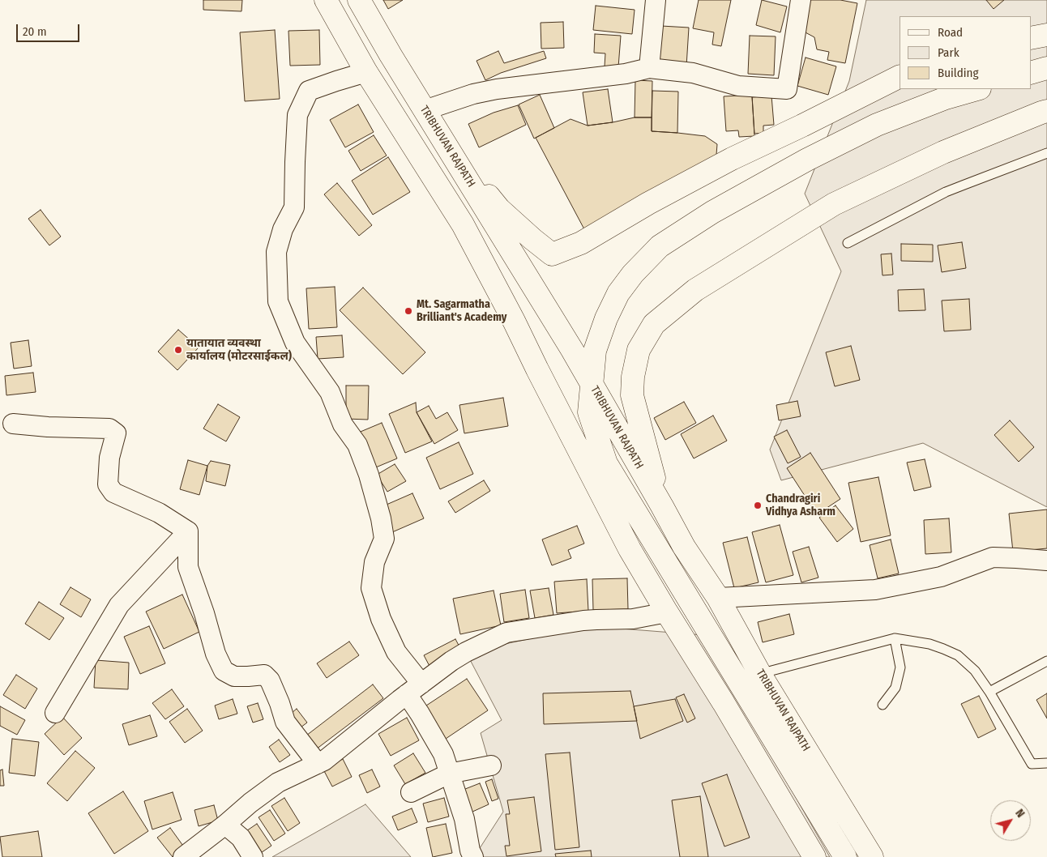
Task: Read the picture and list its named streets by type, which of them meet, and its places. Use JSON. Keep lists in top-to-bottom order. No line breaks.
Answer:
{"streets":{"highway":["TRIBHUVAN RAJPATH"]},"places":["Mt. Sagarmatha Brilliant's Academy","यातायात व्यवस्था कार्यालय (मोटरसाईकल)","Chandragiri Vidhya Asharm"],"legend":["Road","Park","Building"],"scale_bar":"20 m","north":"top right"}
